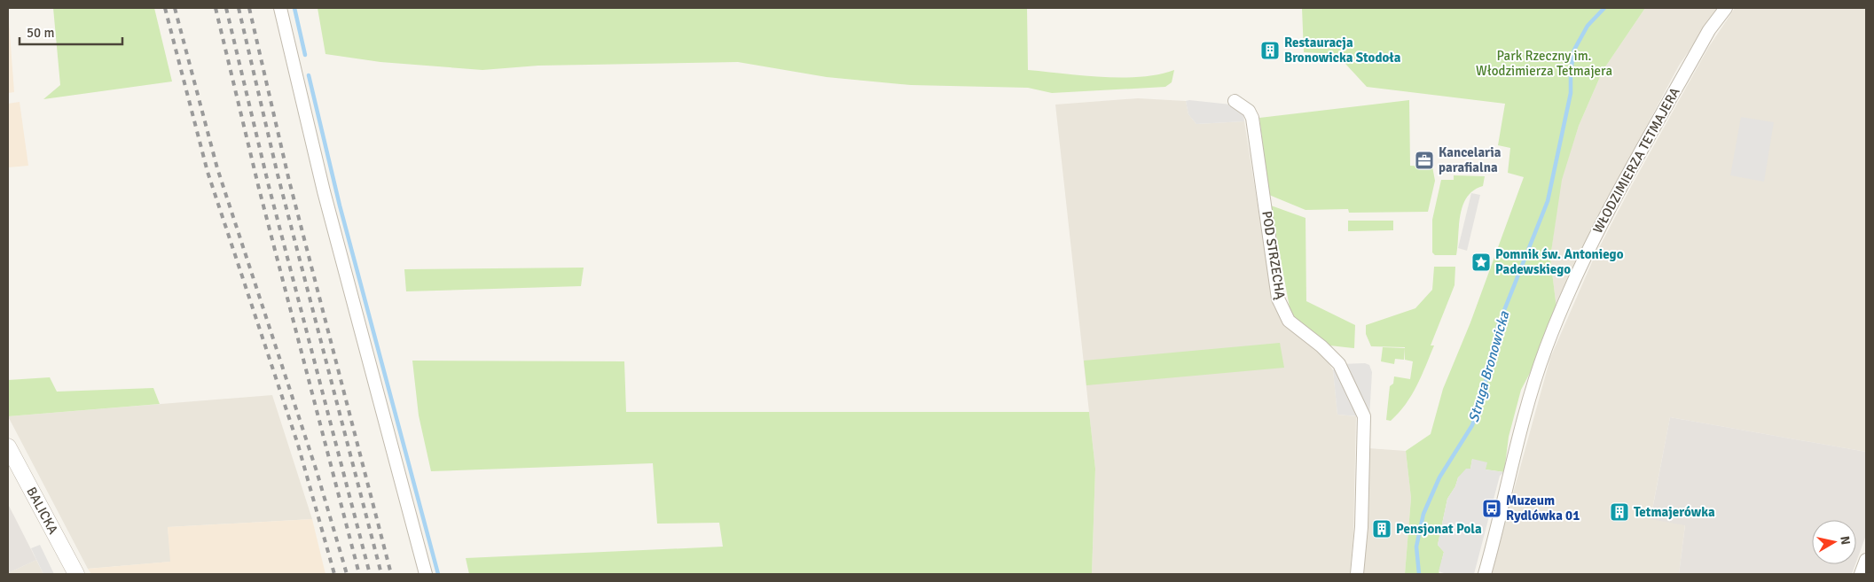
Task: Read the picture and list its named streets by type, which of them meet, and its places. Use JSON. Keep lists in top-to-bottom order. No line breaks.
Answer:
{"streets":{"street":["WŁODZIMIERZA TETMAJERA","POD STRZECHĄ","BALICKA"]},"water":["Struga Bronowicka"],"parks":["Park Rzeczny im. Włodzimierza Tetmajera"],"places":{"building":["Restauracja Bronowicka Stodoła","Tetmajerówka","Pensjonat Pola"],"office":["Kancelaria parafialna"],"place":["Pomnik św. Antoniego Padewskiego"],"bus stop":["Muzeum Rydlówka 01"]},"scale_bar":"50 m","north":"right"}
